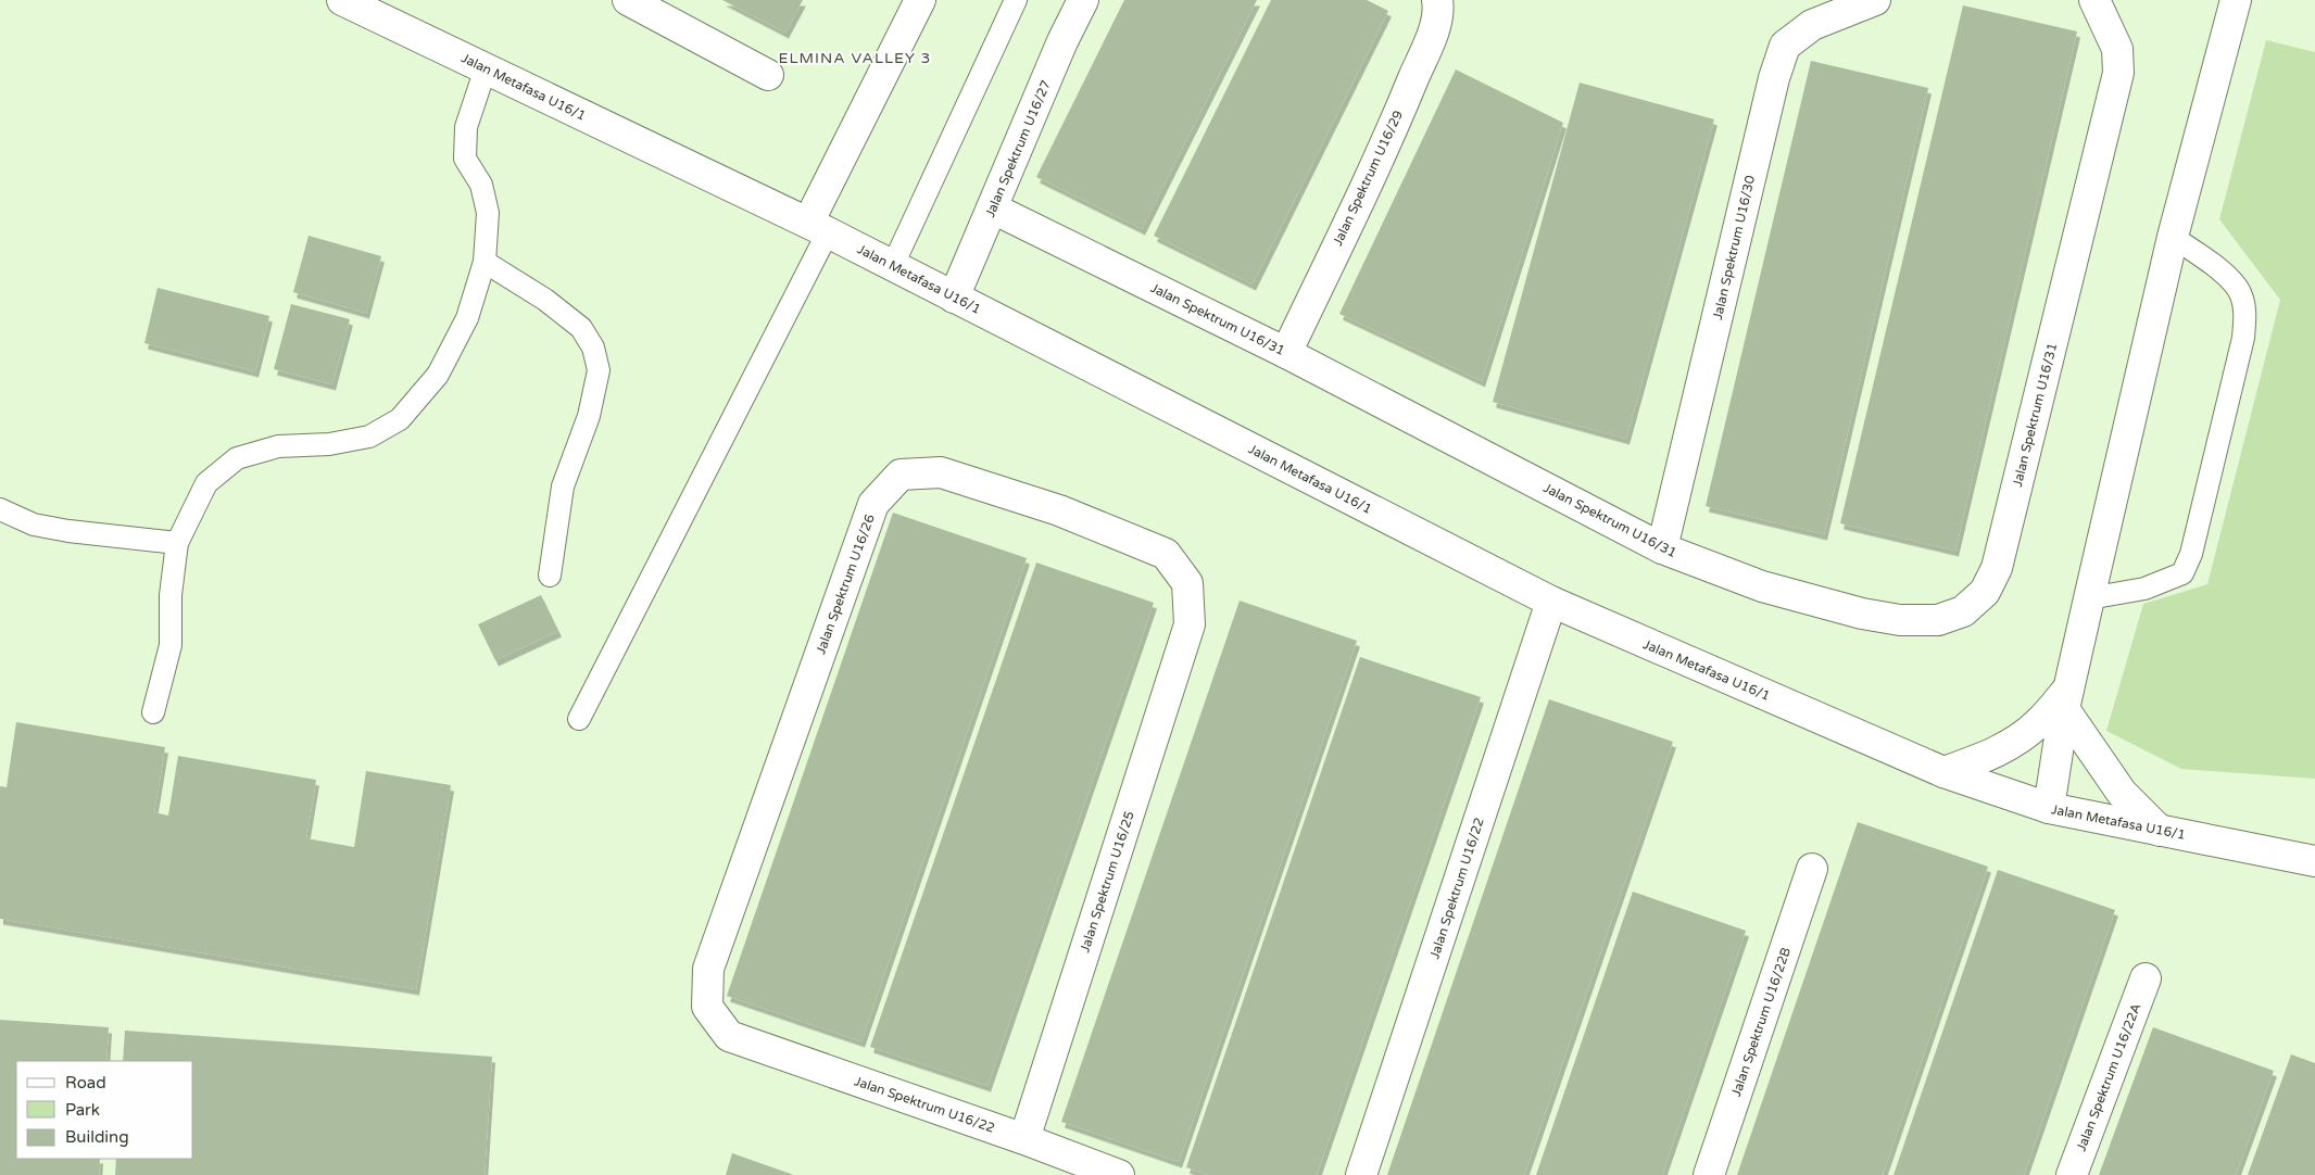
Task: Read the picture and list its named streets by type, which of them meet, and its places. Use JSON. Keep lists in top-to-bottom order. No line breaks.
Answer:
{"streets":{"street":["Jalan Metafasa U16/1","Jalan Spektrum U16/27","Jalan Spektrum U16/29","Jalan Spektrum U16/30","Jalan Spektrum U16/31","Jalan Spektrum U16/26","Jalan Spektrum U16/25","Jalan Spektrum U16/22","Jalan Spektrum U16/22B","Jalan Spektrum U16/22A"]},"crossings":[["Jalan Metafasa U16/1","Jalan Spektrum U16/27"],["Jalan Metafasa U16/1","Jalan Spektrum U16/22"],["Jalan Spektrum U16/27","Jalan Spektrum U16/31"],["Jalan Spektrum U16/29","Jalan Spektrum U16/31"],["Jalan Spektrum U16/30","Jalan Spektrum U16/31"],["Jalan Spektrum U16/26","Jalan Spektrum U16/25"],["Jalan Spektrum U16/26","Jalan Spektrum U16/22"],["Jalan Spektrum U16/25","Jalan Spektrum U16/22"]],"districts":["ELMINA VALLEY 3"],"legend":["Road","Park","Building"]}
